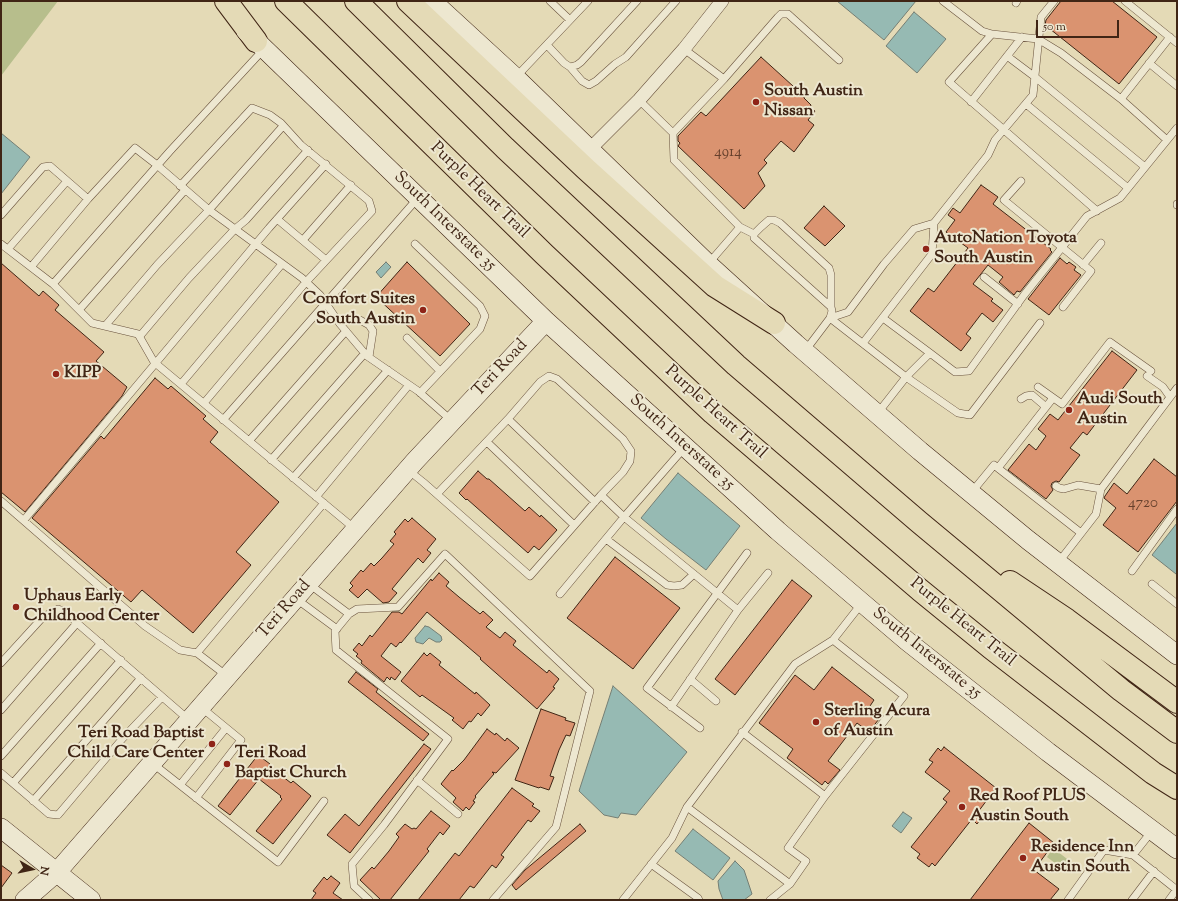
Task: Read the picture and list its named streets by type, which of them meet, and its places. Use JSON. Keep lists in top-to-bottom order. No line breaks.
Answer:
{"streets":{"highway":["Purple Heart Trail"],"main road":["South Interstate 35","Teri Road"]},"crossings":[["South Interstate 35","Teri Road"]],"places":["South Austin Nissan","AutoNation Toyota South Austin","Comfort Suites South Austin","KIPP","Audi South Austin","Uphaus Early Childhood Center","Sterling Acura of Austin","Teri Road Baptist Child Care Center","Teri Road Baptist Church","Red Roof PLUS Austin South","Residence Inn Austin South"],"house_numbers":["4914","4720"],"scale_bar":"50 m","north":"right"}
